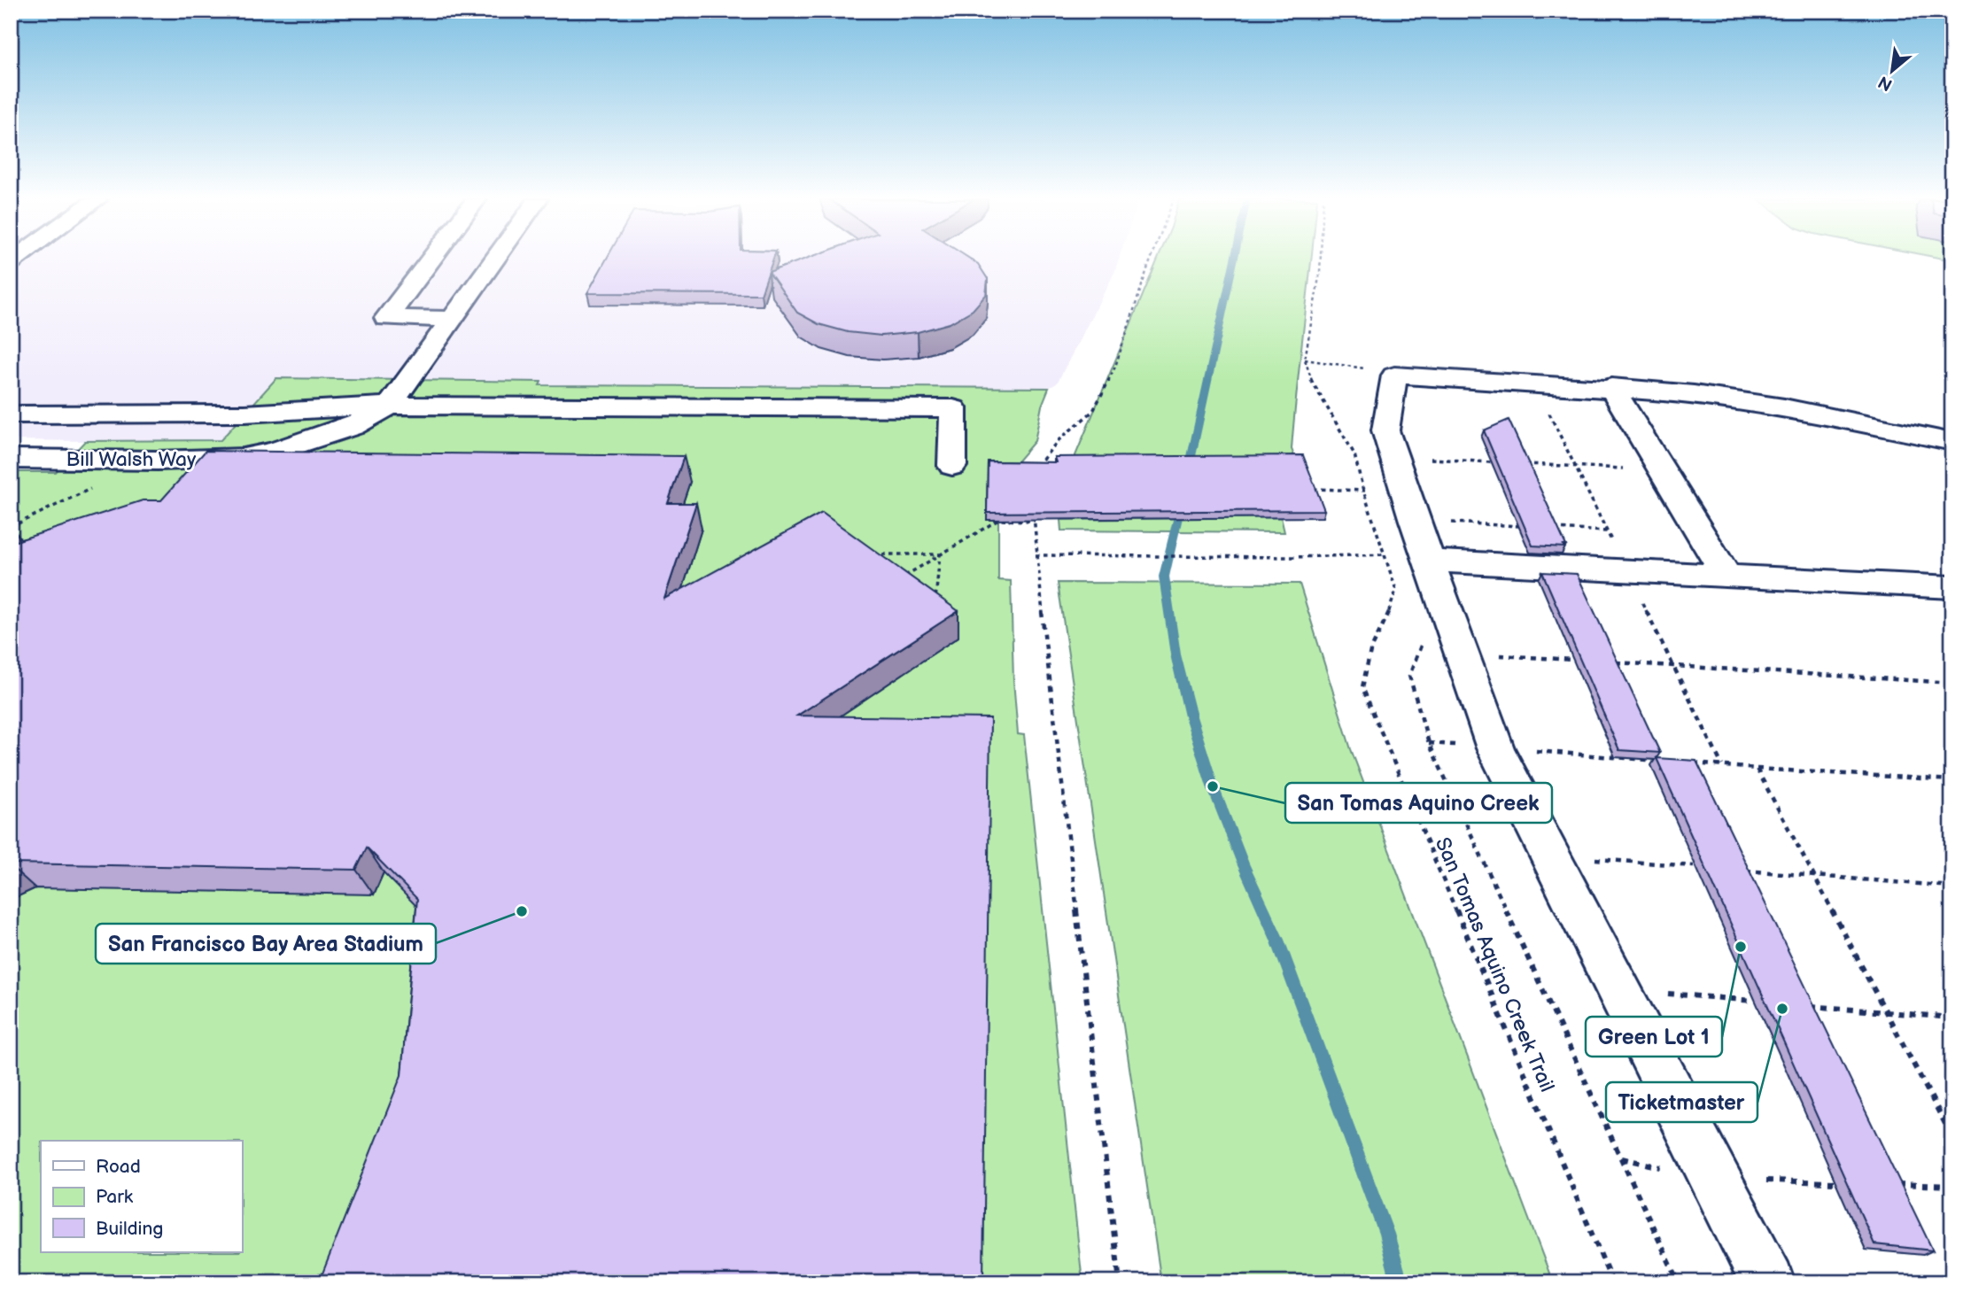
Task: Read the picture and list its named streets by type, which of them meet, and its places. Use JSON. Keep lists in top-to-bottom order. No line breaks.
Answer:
{"streets":{"lane":["Bill Walsh Way"],"path":["San Tomas Aquino Creek Trail"]},"places":["San Tomas Aquino Creek","San Francisco Bay Area Stadium","Green Lot 1","Ticketmaster"],"legend":["Road","Park","Building"],"north":"bottom left"}
